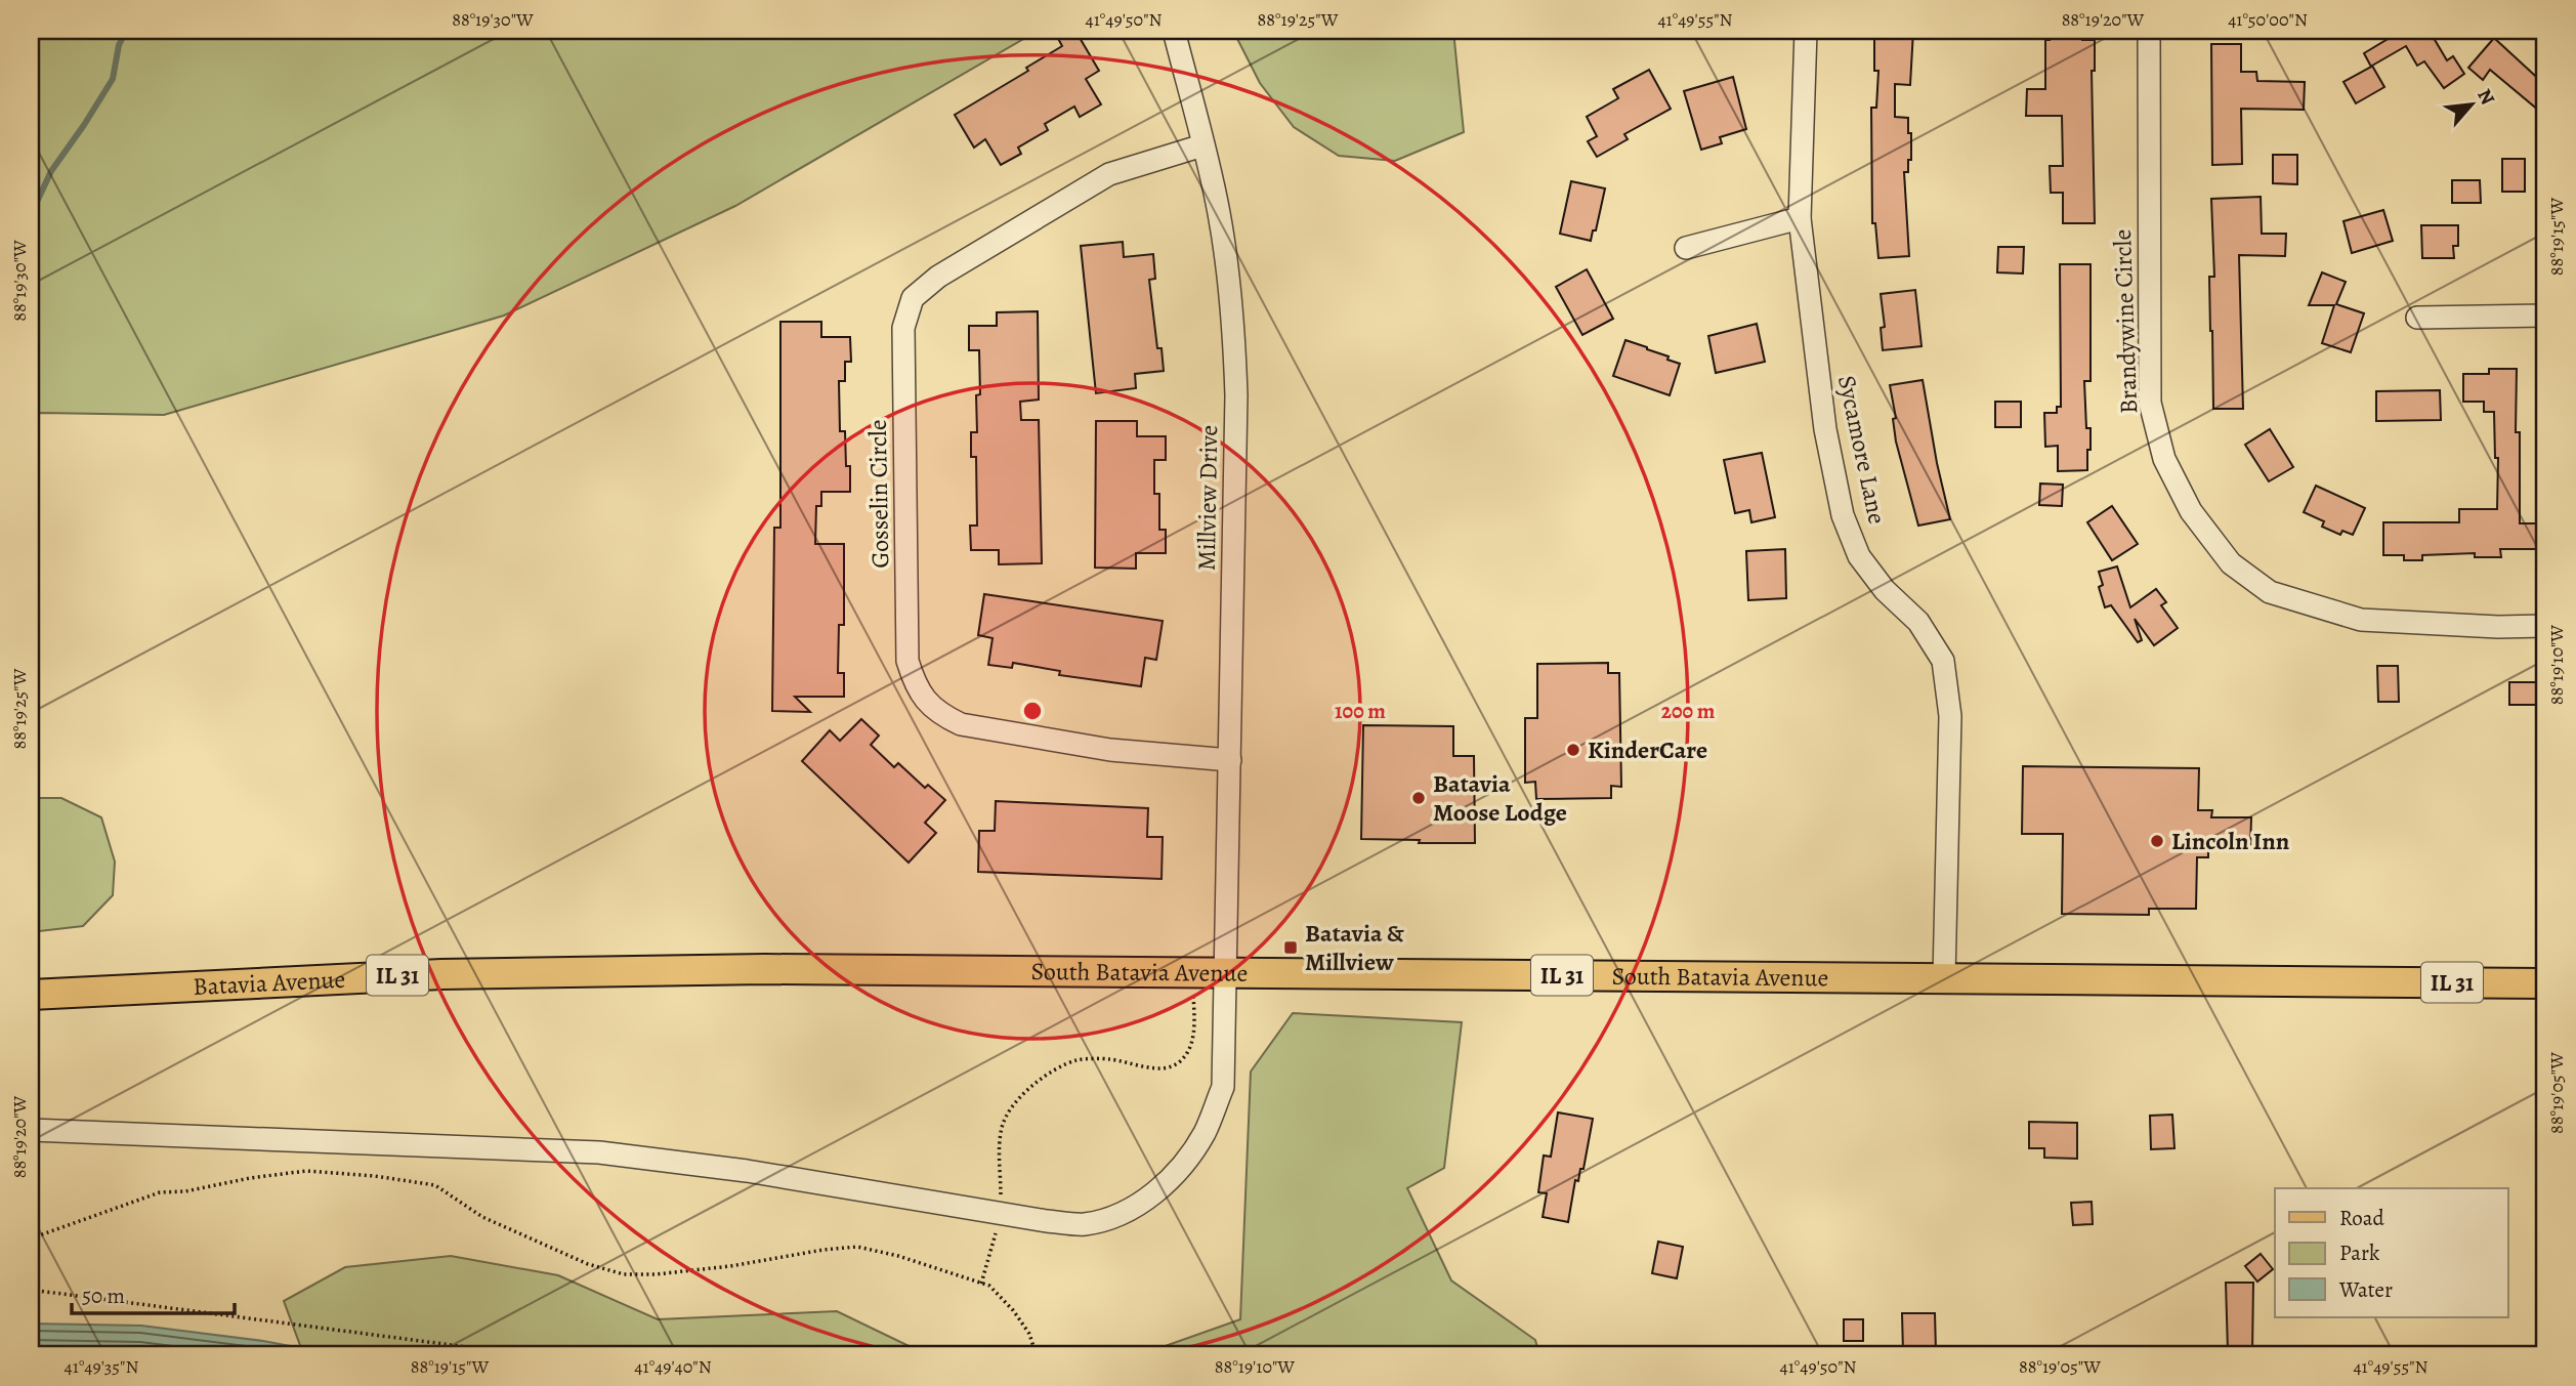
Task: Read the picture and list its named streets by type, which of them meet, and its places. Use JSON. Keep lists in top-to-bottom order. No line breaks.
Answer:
{"streets":{"main road":["South Batavia Avenue","IL 31","Batavia Avenue"],"street":["Brandywine Circle","Sycamore Lane","Gosselin Circle","Millview Drive"]},"crossings":[["Sycamore Lane","South Batavia Avenue"],["Gosselin Circle","Millview Drive"],["Millview Drive","South Batavia Avenue"],["South Batavia Avenue","Batavia Avenue"]],"places":{"other":["KinderCare","Batavia Moose Lodge","Lincoln Inn"],"transit":["Batavia & Millview"]},"legend":["Road","Park","Water"],"scale_bar":"50 m","north":"top right","coordinates":["88°19'30\"W","41°49'50\"N","88°19'25\"W","41°49'55\"N","88°19'20\"W","41°50'00\"N","88°19'15\"W","88°19'10\"W","88°19'05\"W","41°49'35\"N","41°49'40\"N"],"rings":["100 m","200 m"]}
